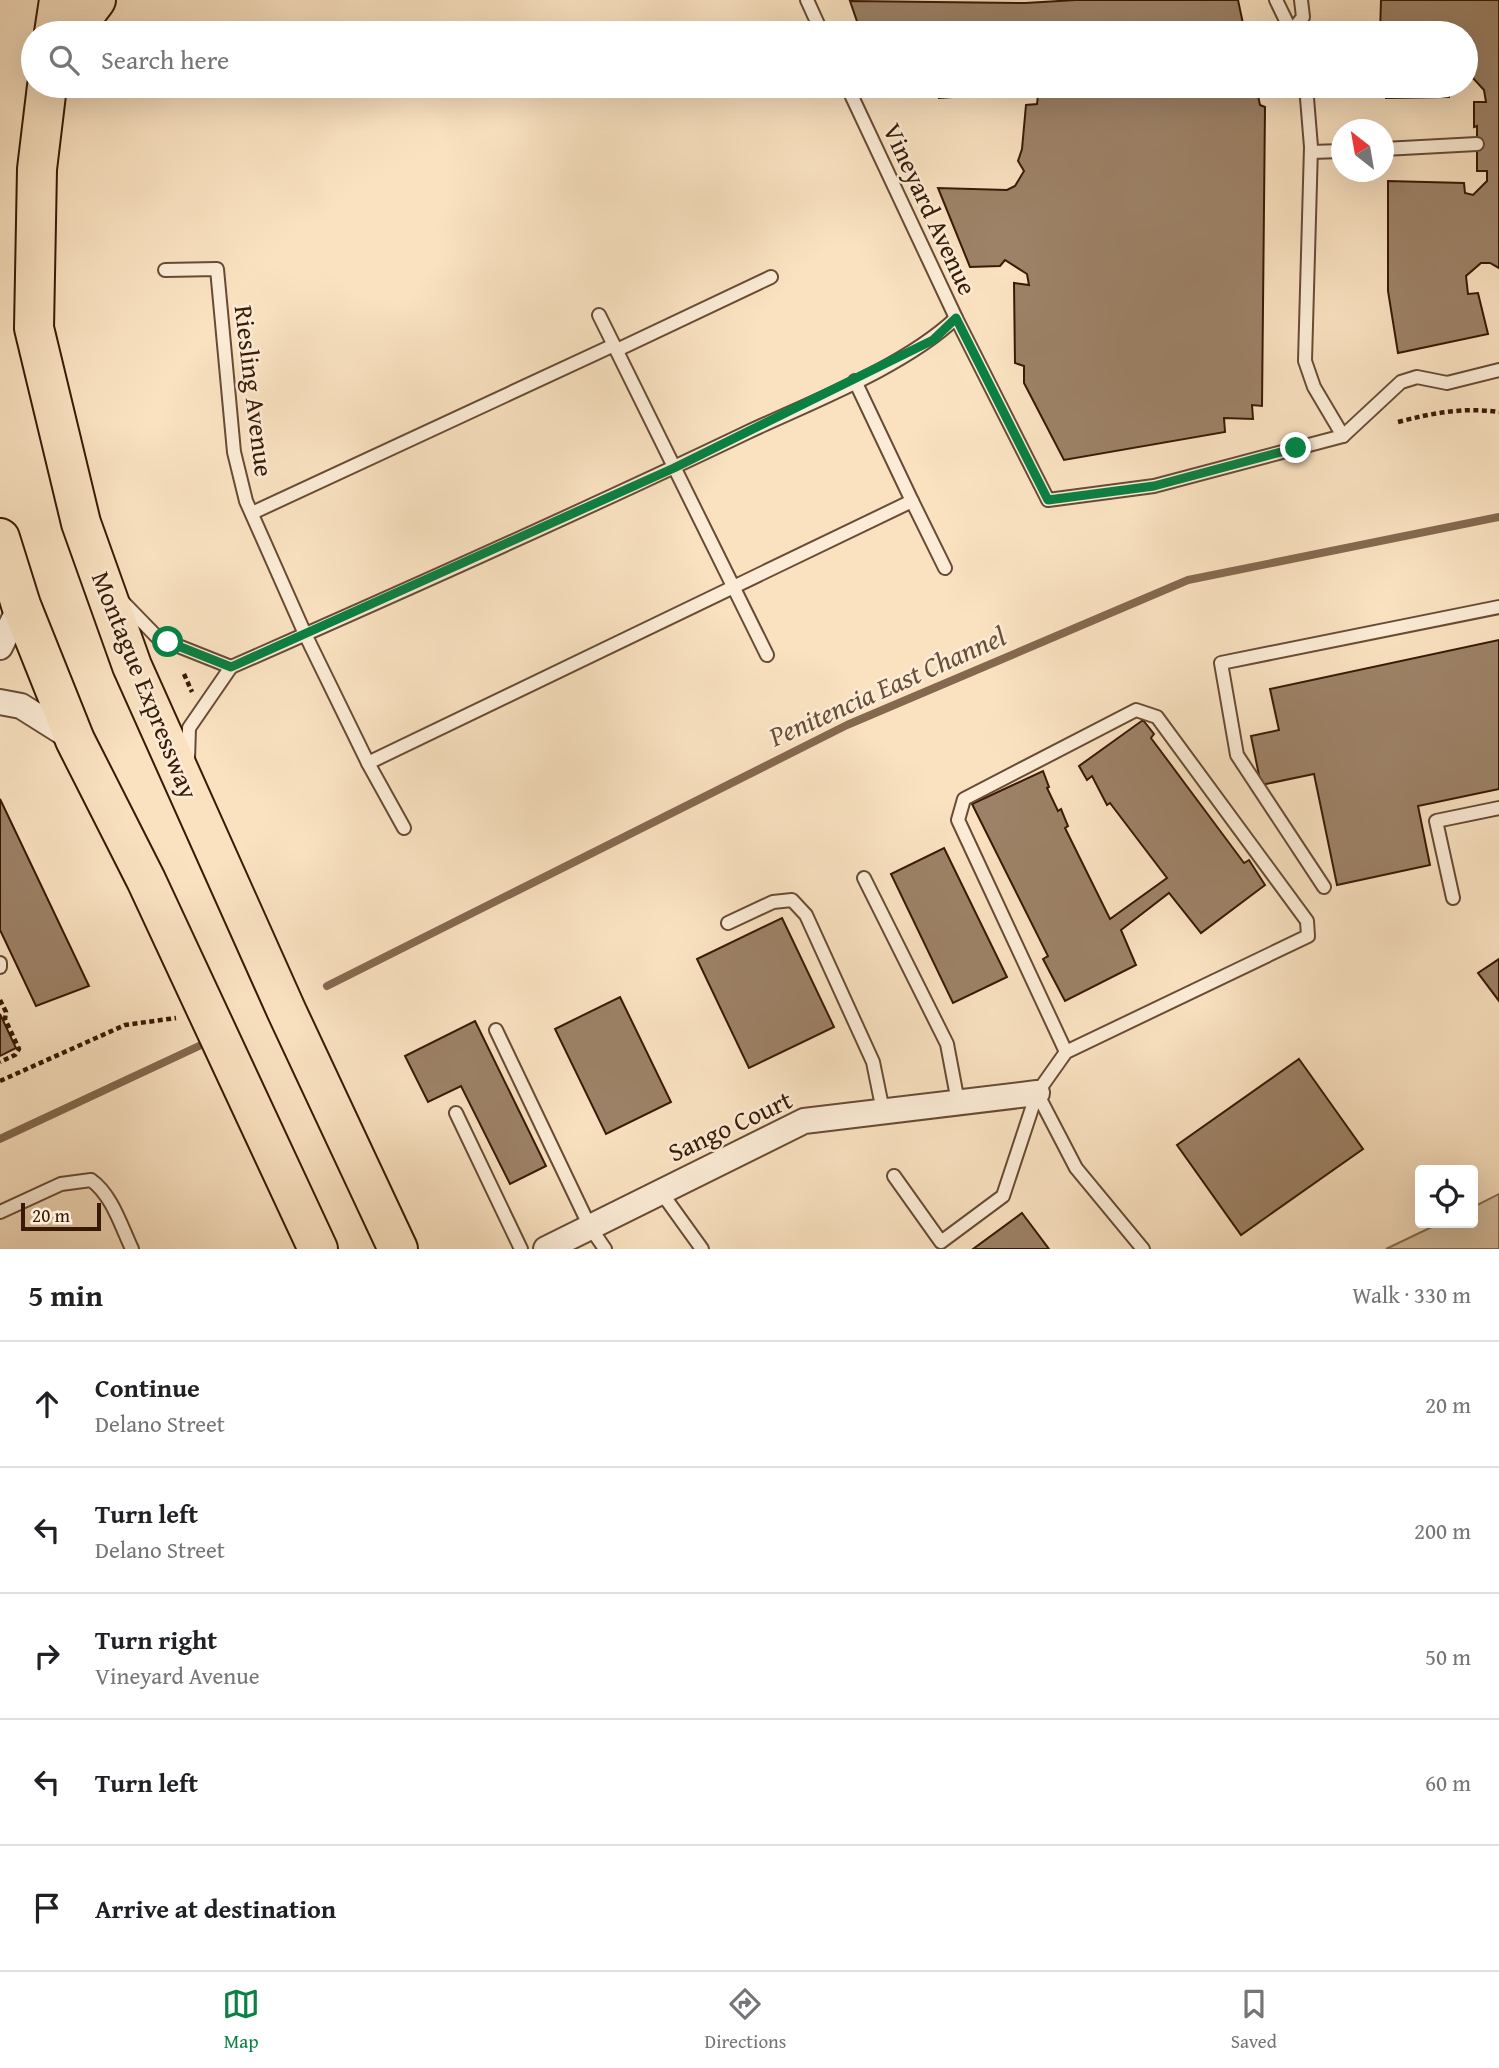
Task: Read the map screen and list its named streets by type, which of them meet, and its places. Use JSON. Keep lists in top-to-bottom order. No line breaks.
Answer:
{"streets":{"highway":["Montague Expressway"],"street":["Sango Court"],"lane":["Vineyard Avenue","Riesling Avenue"]},"water":["Penitencia East Channel"],"scale_bar":"20 m","north":"top left","page":{"search":"Search here","scale":"20 m","heading":["5 min","Walk · 330 m"],"list":[["Continue","Delano Street","20 m"],["Turn left","Delano Street","200 m"],["Turn right","Vineyard Avenue","50 m"],["Turn left","60 m"],"Arrive at destination"],"nav":["Map","Directions","Saved"]}}
